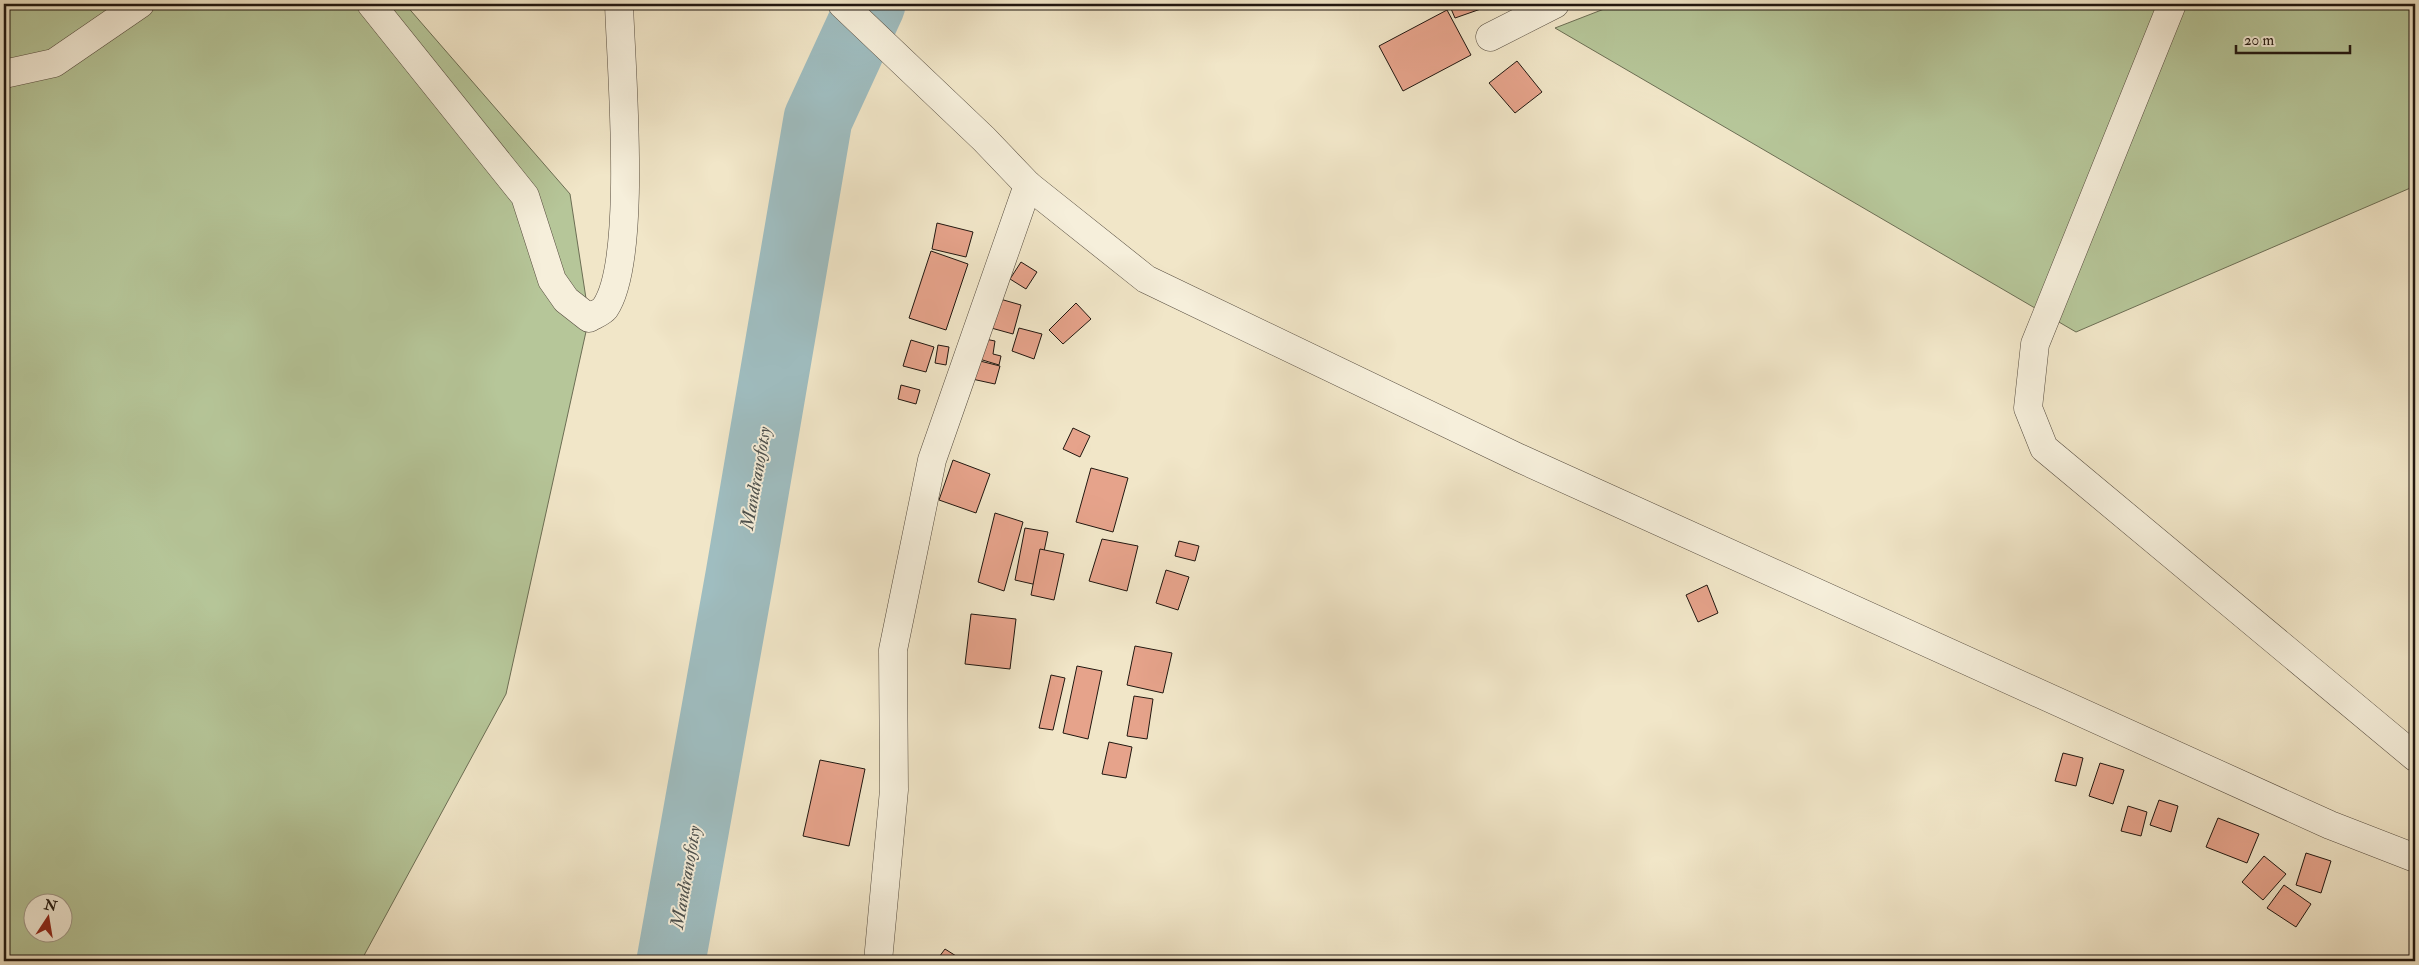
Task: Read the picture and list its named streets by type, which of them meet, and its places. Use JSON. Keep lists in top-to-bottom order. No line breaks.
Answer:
{"water":["Mandranofotsy"],"scale_bar":"20 m","north":"top"}
